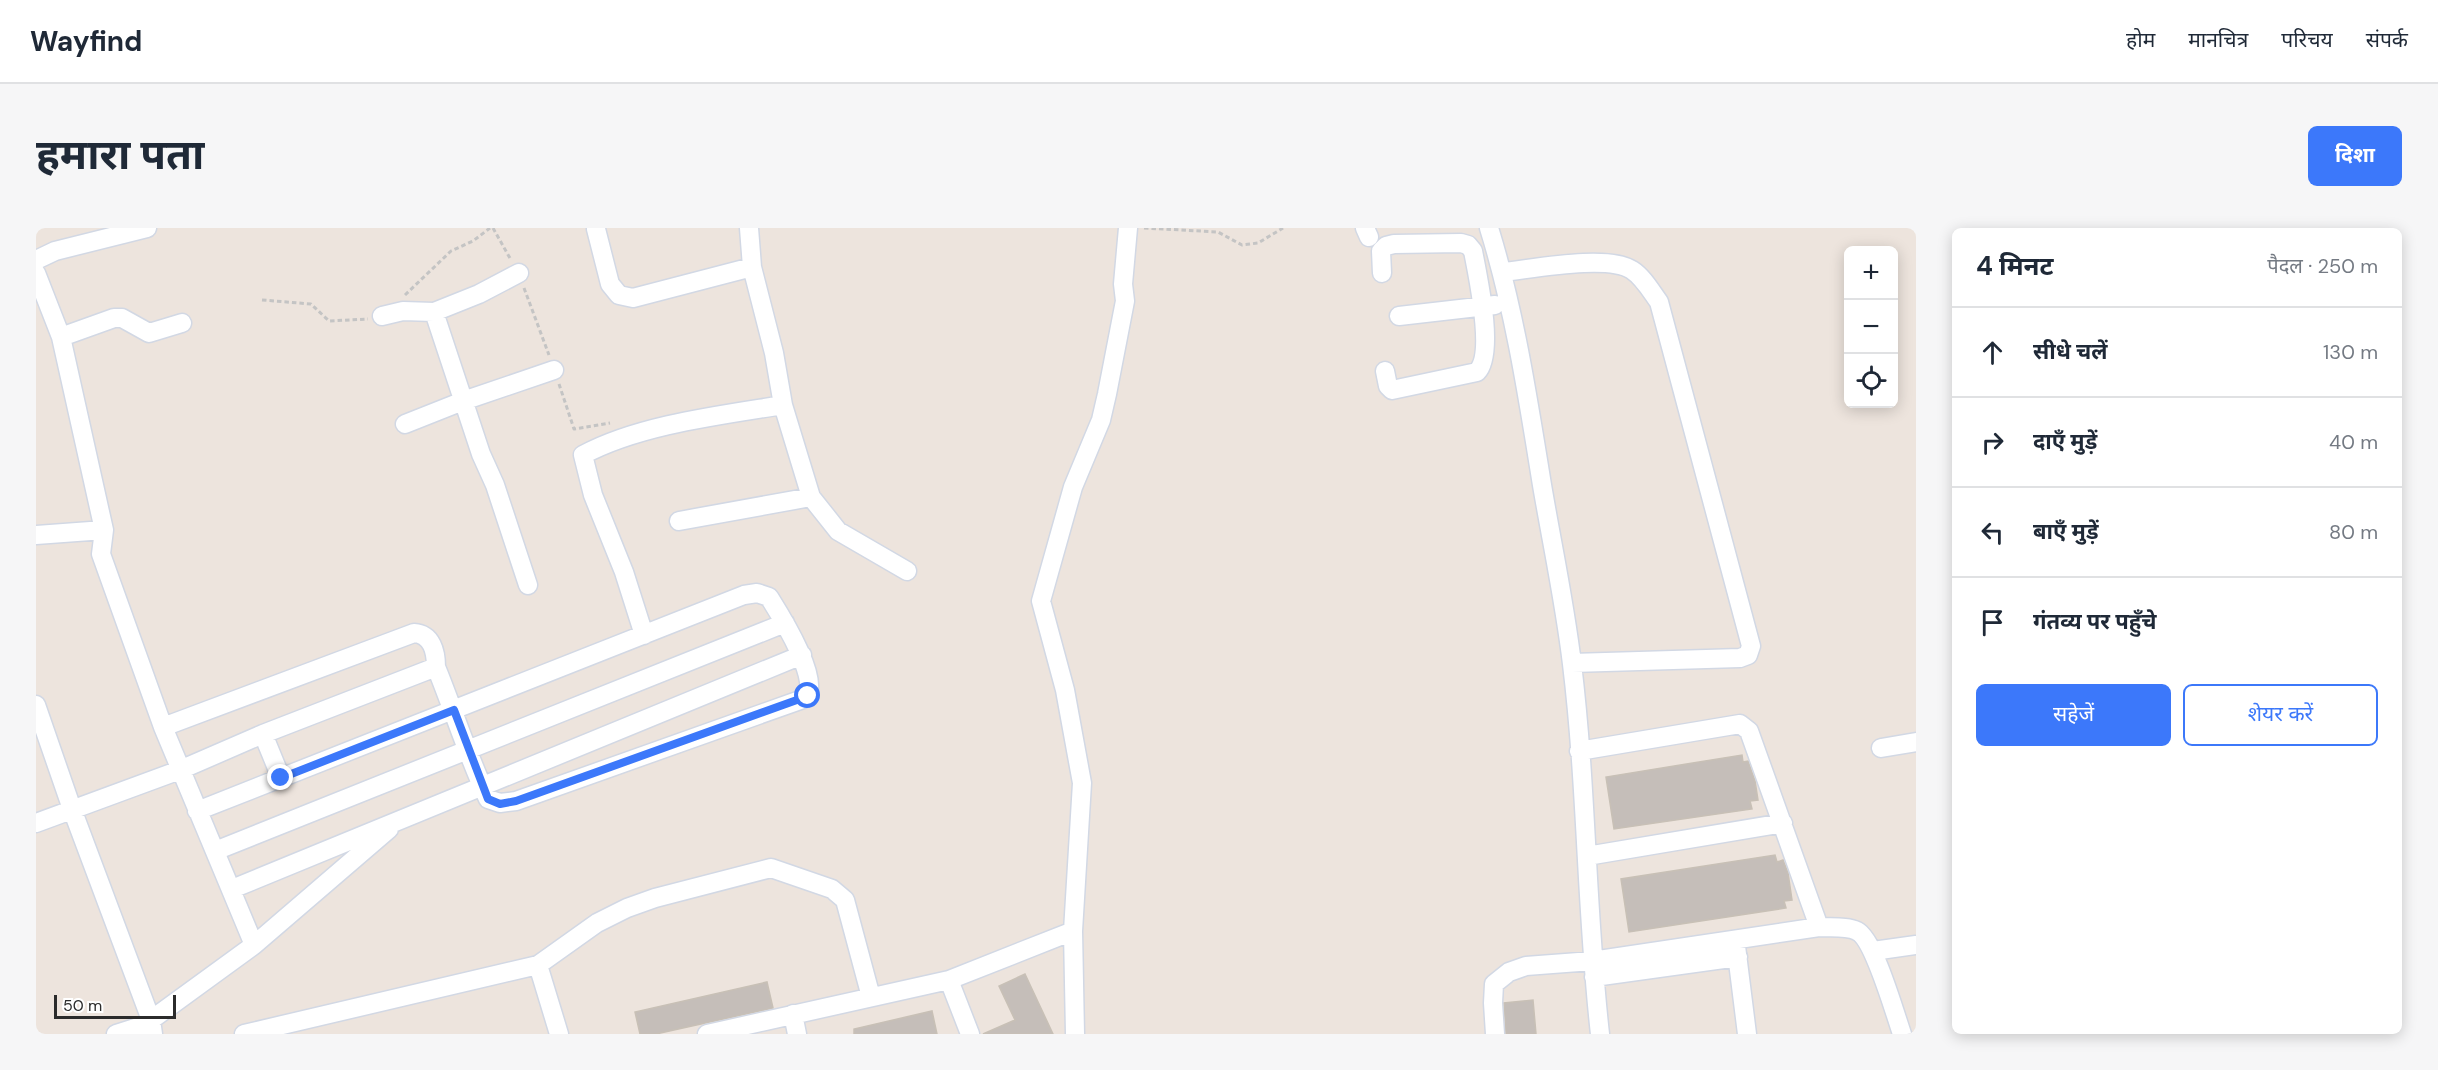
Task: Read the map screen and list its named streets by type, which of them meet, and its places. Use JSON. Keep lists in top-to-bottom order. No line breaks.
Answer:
{"scale_bar":"50 m","page":{"header":"Wayfind","nav":["होम","मानचित्र","परिचय","संपर्क"],"buttons":["दिशा",["सहेजें","शेयर करें"]],"title":"हमारा पता","heading":["4 मिनट","पैदल · 250 m"],"map_buttons":["+","−"],"list":[["सीधे चलें","130 m"],["दाएँ मुड़ें","40 m"],["बाएँ मुड़ें","80 m"],"गंतव्य पर पहुँचे"],"scale":"50 m"}}
